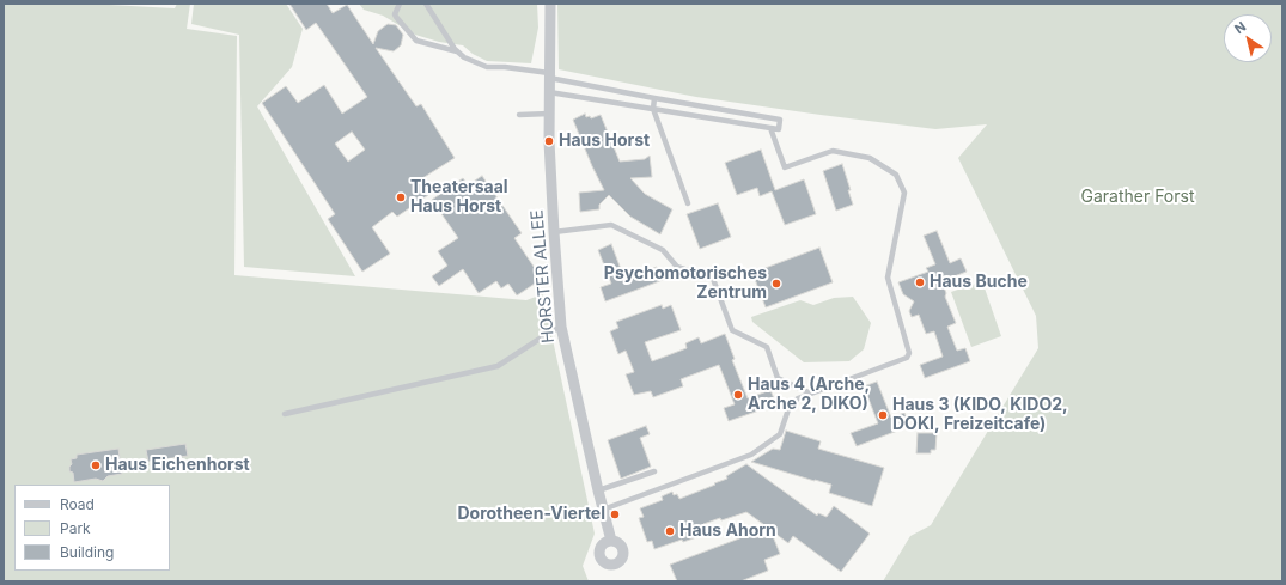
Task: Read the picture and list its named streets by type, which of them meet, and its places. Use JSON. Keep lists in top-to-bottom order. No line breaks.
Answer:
{"streets":{"street":["HORSTER ALLEE"]},"parks":["Garather Forst"],"places":["Haus Horst","Theatersaal Haus Horst","Haus Buche","Psychomotorisches Zentrum","Haus 4 (Arche, Arche 2, DIKO)","Haus 3 (KIDO, KIDO2, DOKI, Freizeitcafe)","Haus Eichenhorst","Dorotheen-Viertel","Haus Ahorn"],"legend":["Road","Park","Building"],"north":"top left"}
